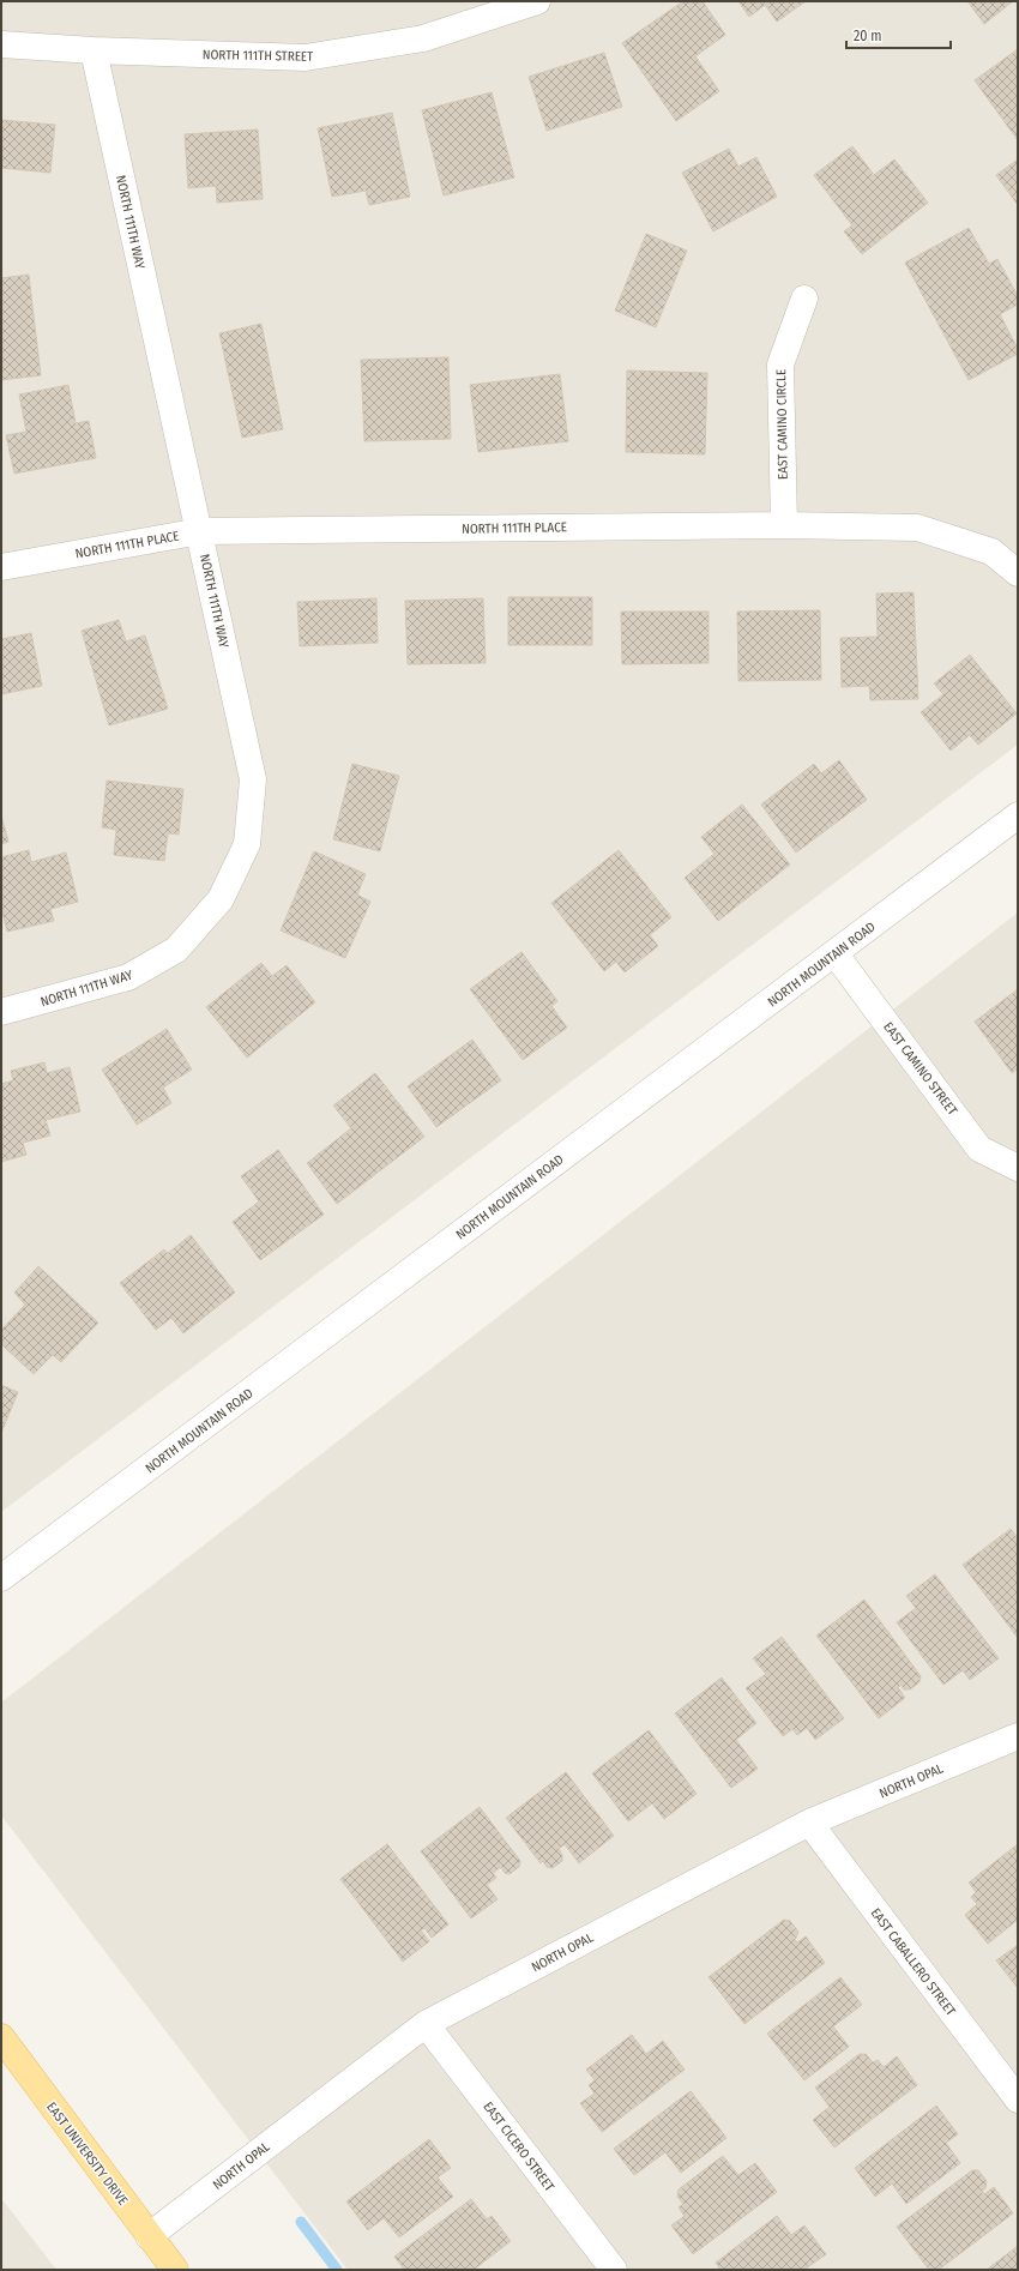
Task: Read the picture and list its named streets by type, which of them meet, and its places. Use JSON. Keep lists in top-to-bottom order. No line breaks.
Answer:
{"streets":{"main road":["EAST UNIVERSITY DRIVE"],"street":["NORTH 111TH STREET","NORTH 111TH WAY","EAST CAMINO CIRCLE","NORTH 111TH PLACE","NORTH MOUNTAIN ROAD","EAST CAMINO STREET","NORTH OPAL","EAST CABALLERO STREET","EAST CICERO STREET"]},"crossings":[["NORTH 111TH STREET","NORTH 111TH WAY"],["NORTH 111TH WAY","NORTH 111TH PLACE"],["EAST CAMINO CIRCLE","NORTH 111TH PLACE"],["NORTH MOUNTAIN ROAD","EAST CAMINO STREET"],["NORTH OPAL","EAST CABALLERO STREET"],["NORTH OPAL","EAST CICERO STREET"],["NORTH OPAL","EAST UNIVERSITY DRIVE"]],"scale_bar":"20 m"}
